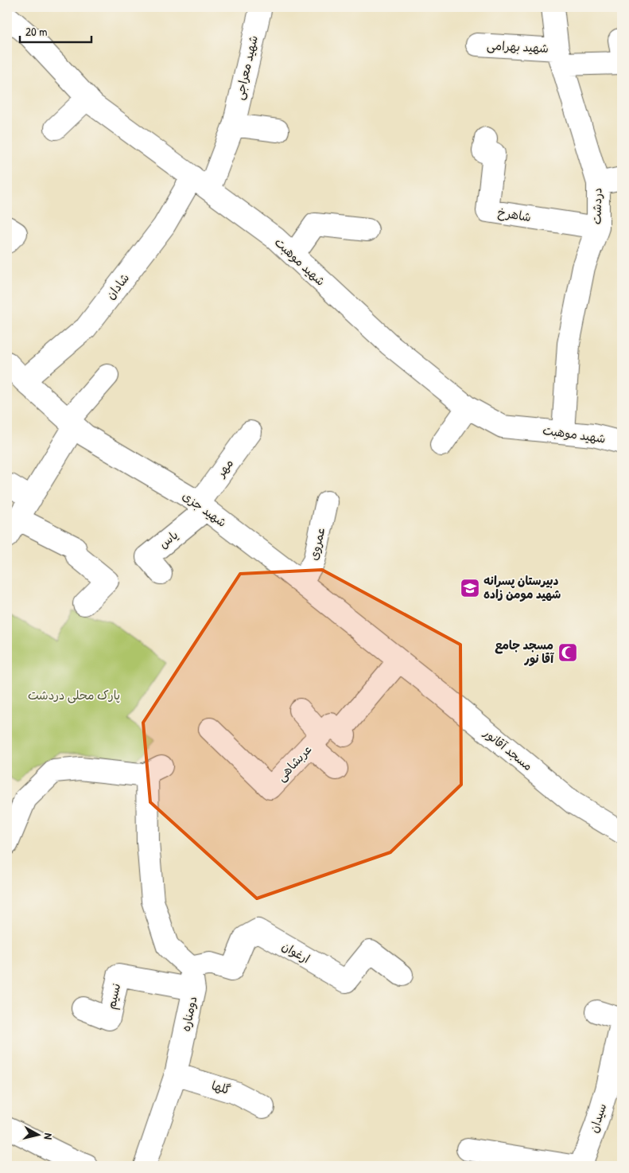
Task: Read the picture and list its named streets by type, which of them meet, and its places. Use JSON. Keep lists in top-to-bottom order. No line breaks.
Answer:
{"streets":{"street":["شهید بهرامی","شهید معراجی","دردشت","شاهرخ","شهید موهبت","شادان","مهر","شهید جزی","یاس","عمروی","مسجد آقانور","عربشاهی","ارغوان","نسیم","دومناره","گلها","سیدان"]},"crossings":[["شهید بهرامی","دردشت"],["شهید معراجی","شهید موهبت"],["شهید معراجی","شادان"],["دردشت","شاهرخ"],["دردشت","شهید موهبت"],["شهید موهبت","شادان"],["شادان","شهید جزی"],["مهر","شهید جزی"],["مهر","یاس"],["شهید جزی","یاس"],["شهید جزی","عمروی"],["شهید جزی","مسجد آقانور"],["ارغوان","دومناره"],["نسیم","دومناره"],["دومناره","گلها"]],"parks":["پارک محلی دردشت"],"places":{"school or university":["دبیرستان پسرانه شهید مومن زاده"],"mosque":["مسجد جامع آقا نور"]},"scale_bar":"20 m","north":"right"}
